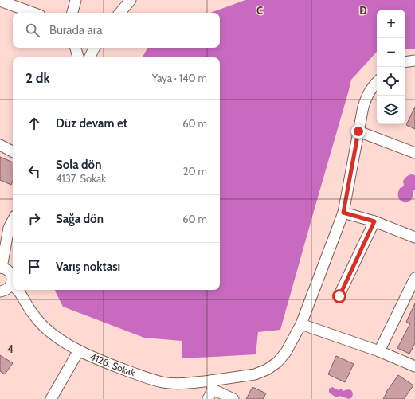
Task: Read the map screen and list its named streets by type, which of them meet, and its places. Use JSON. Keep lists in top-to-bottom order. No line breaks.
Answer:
{"streets":{"street":["4128. Sokak"]},"page":{"map_buttons":["+","−"],"search":"Burada ara","heading":["2 dk","Yaya · 140 m"],"list":[["Düz devam et","60 m"],["Sola dön","4137. Sokak","20 m"],["Sağa dön","60 m"],"Varış noktası"]},"grid":{"columns":["C","D"],"rows":["4"]}}
